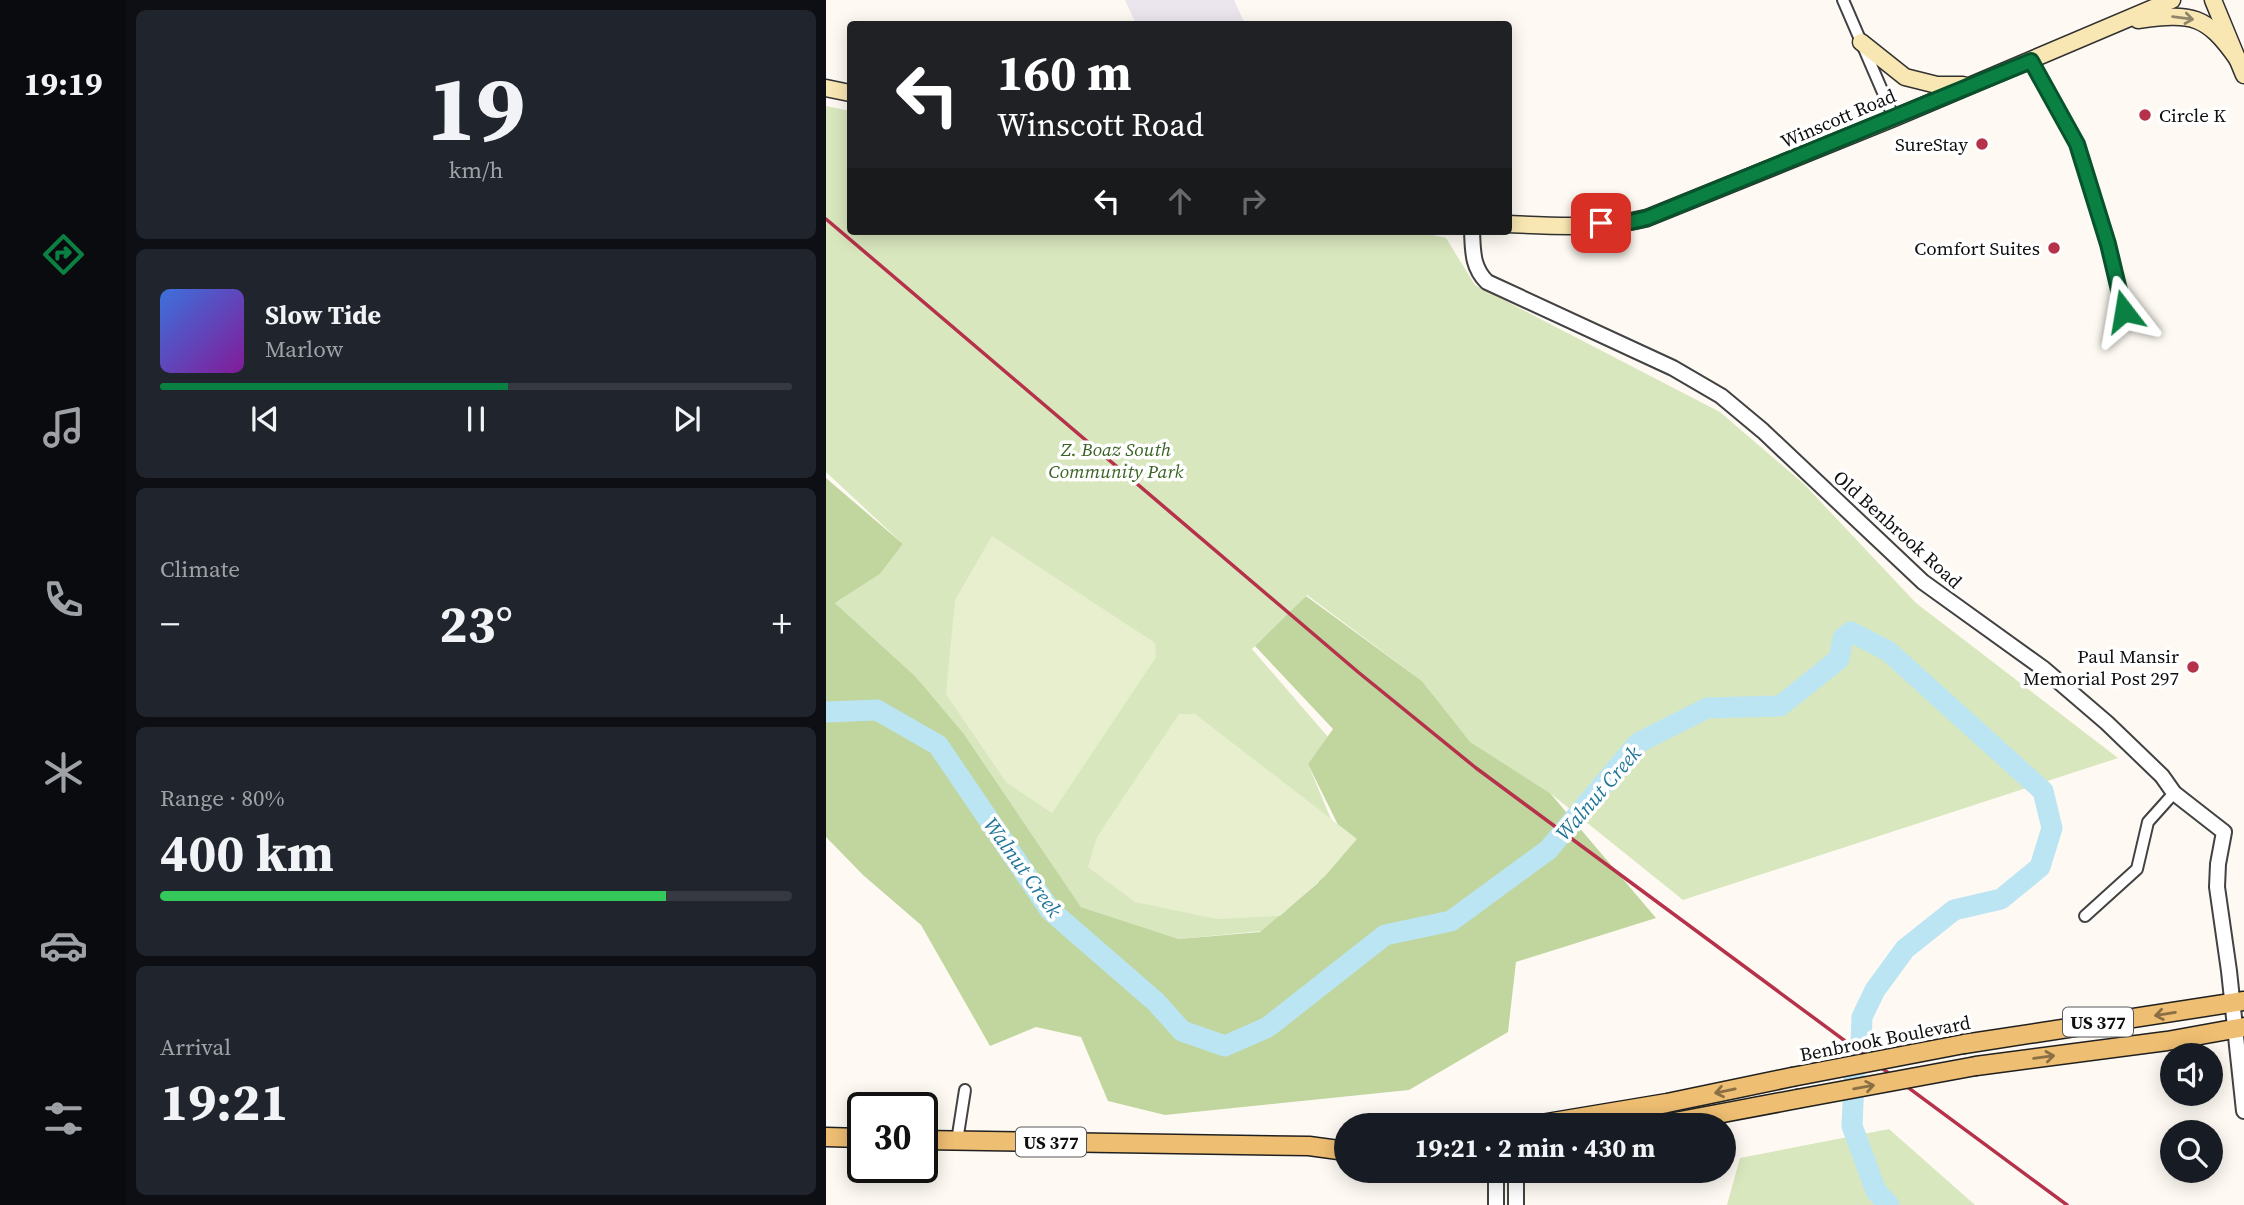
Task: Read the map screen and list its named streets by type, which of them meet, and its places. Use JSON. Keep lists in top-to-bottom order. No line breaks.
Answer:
{"streets":{"main road":["Winscott Road","US 377","Benbrook Boulevard"],"street":["Old Benbrook Road"]},"crossings":[["Old Benbrook Road","Benbrook Boulevard"]],"water":["Walnut Creek"],"parks":["Z. Boaz South Community Park"],"places":["Circle K","SureStay","Comfort Suites","Paul Mansir Memorial Post 297"],"page":{"tabs":"19:19","tile":[["19","km/h"],"Climate",["Range · 80%","400 km"],["Arrival","19:21"]],"turn":["160 m","Winscott Road"],"song":["Slow Tide","Marlow"],"heat":["−","23°","+"],"limit":"30","trip":"19:21 · 2 min · 430 m"}}
